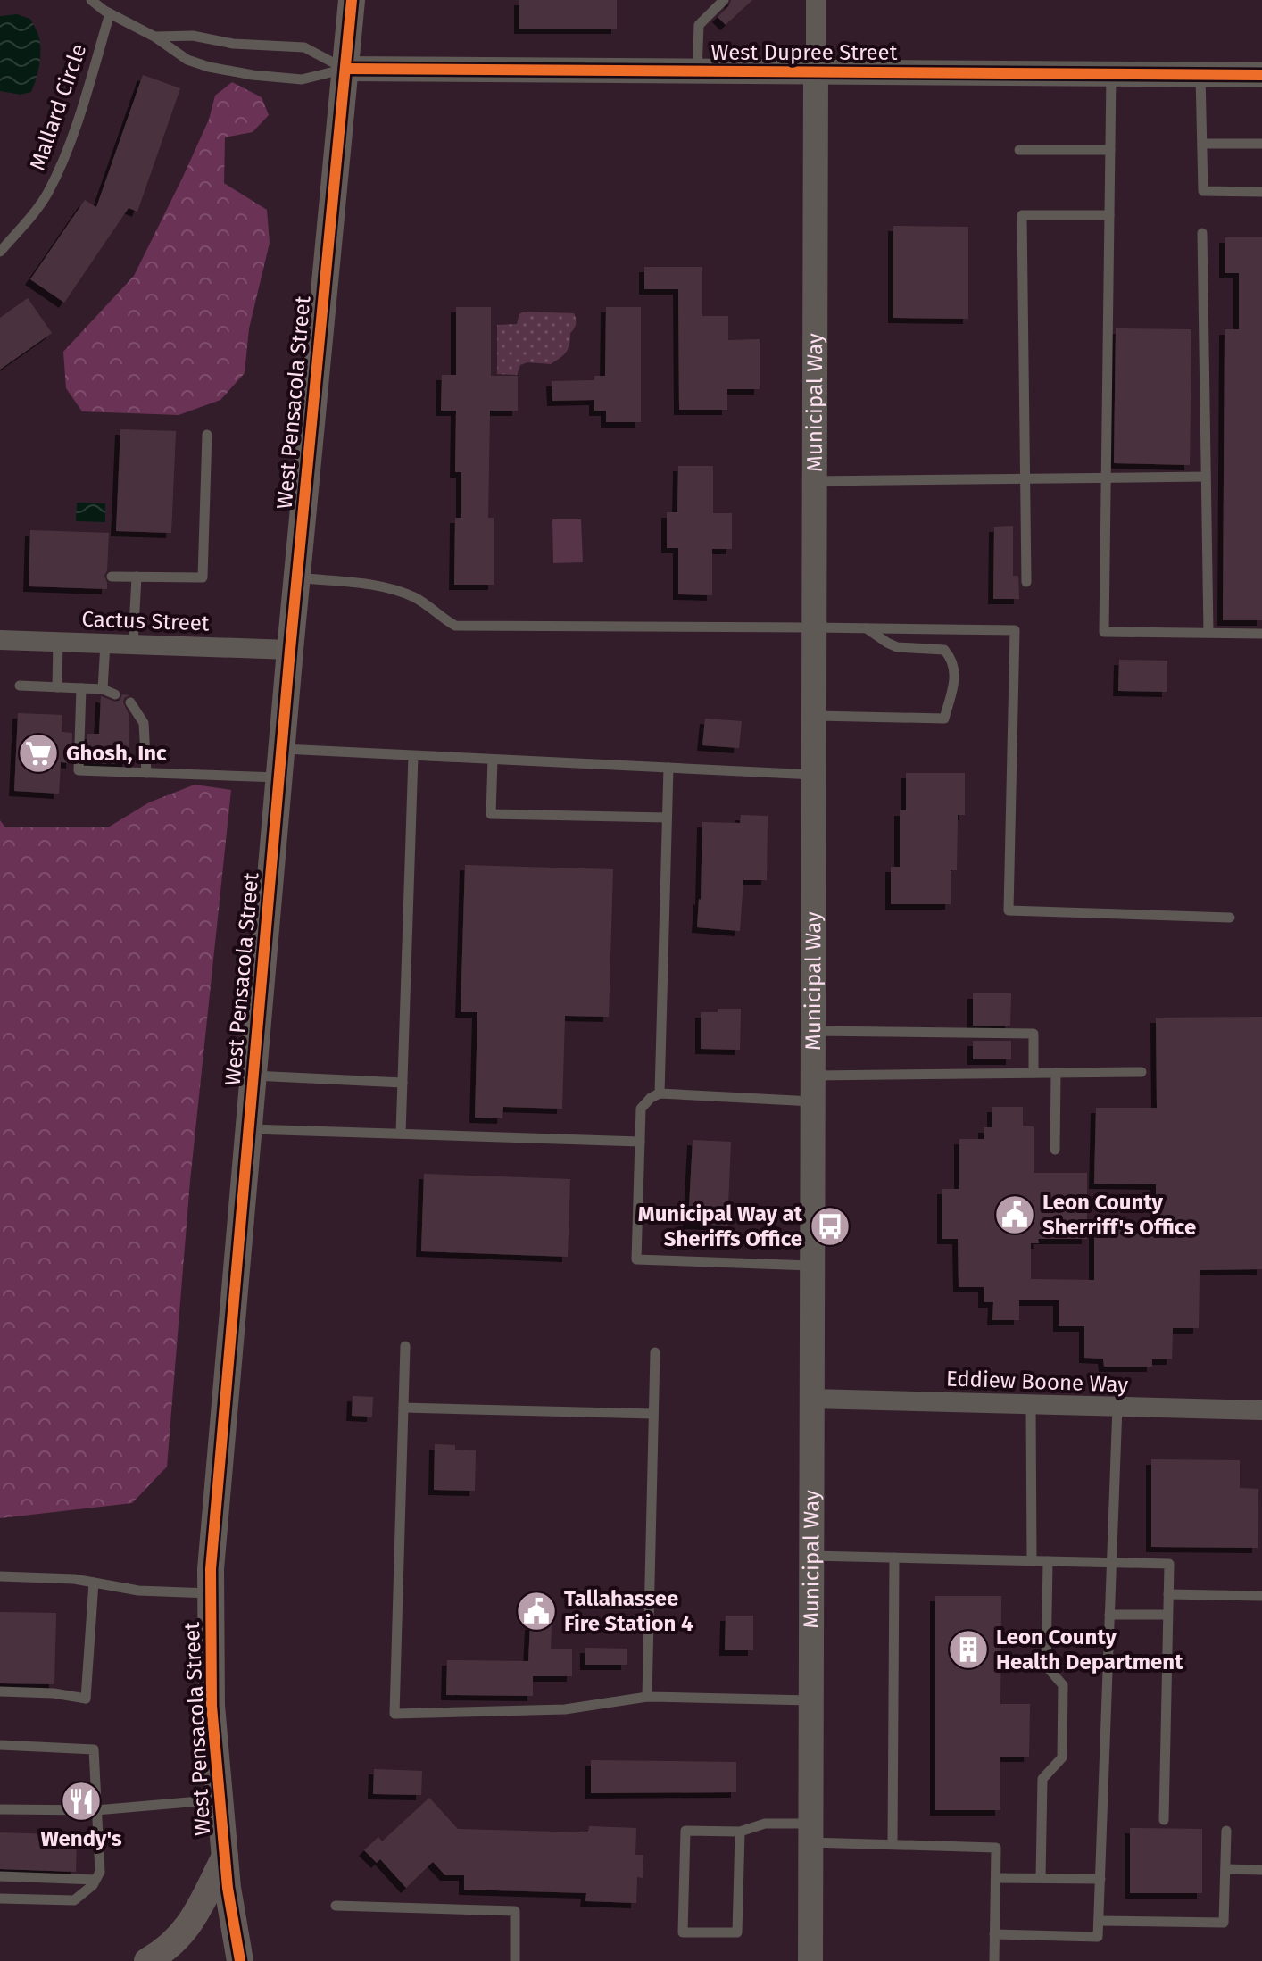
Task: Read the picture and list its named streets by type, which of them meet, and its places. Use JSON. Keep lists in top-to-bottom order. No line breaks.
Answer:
{"streets":{"main road":["West Pensacola Street"],"street":["West Dupree Street","Municipal Way","Cactus Street","Eddiew Boone Way"],"lane":["Mallard Circle"]},"crossings":[["West Dupree Street","West Pensacola Street"],["West Dupree Street","Municipal Way"],["West Pensacola Street","Cactus Street"],["Municipal Way","Eddiew Boone Way"]],"places":{"supermarket":["Ghosh, Inc"],"public building":["Leon County Sherriff's Office","Tallahassee Fire Station 4"],"bus stop":["Municipal Way at Sheriffs Office"],"building":["Leon County Health Department"],"restaurant":["Wendy's"]}}
